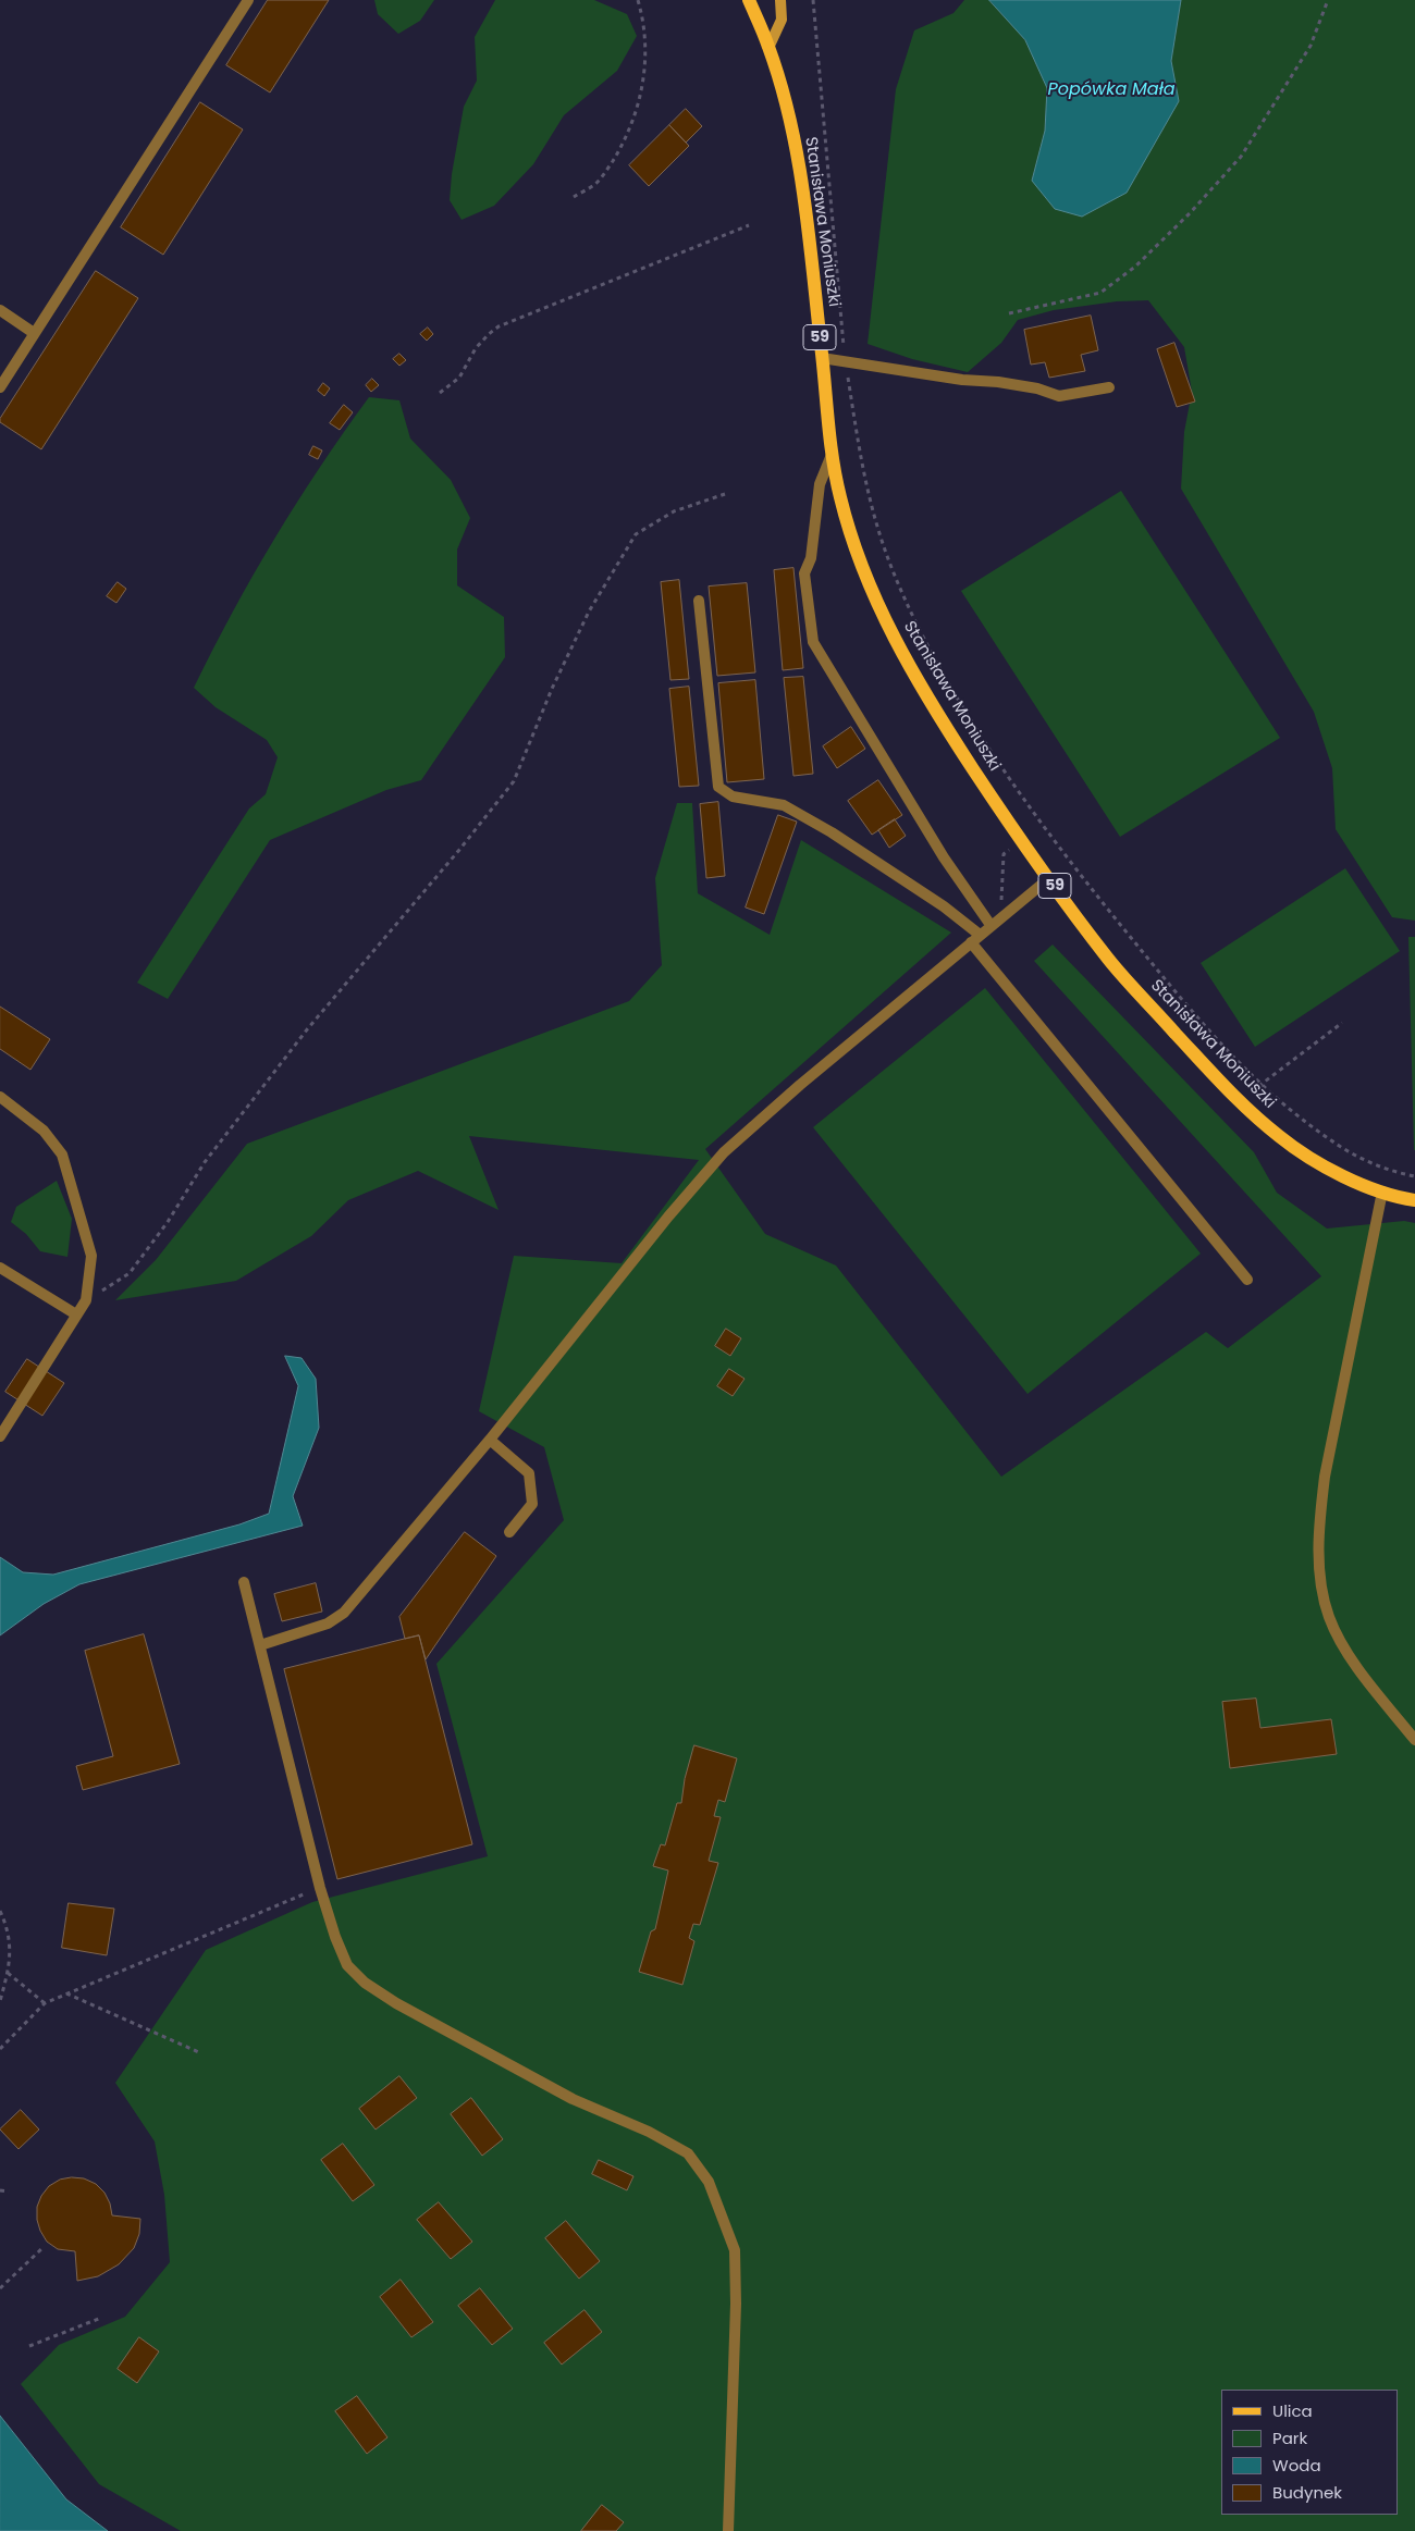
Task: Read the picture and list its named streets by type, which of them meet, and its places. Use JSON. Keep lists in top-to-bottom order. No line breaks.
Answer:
{"streets":{"main road":["Stanisława Moniuszki","59"]},"crossings":[["Stanisława Moniuszki","59"]],"water":["Popówka Mała"],"legend":["Ulica","Park","Woda","Budynek"]}
